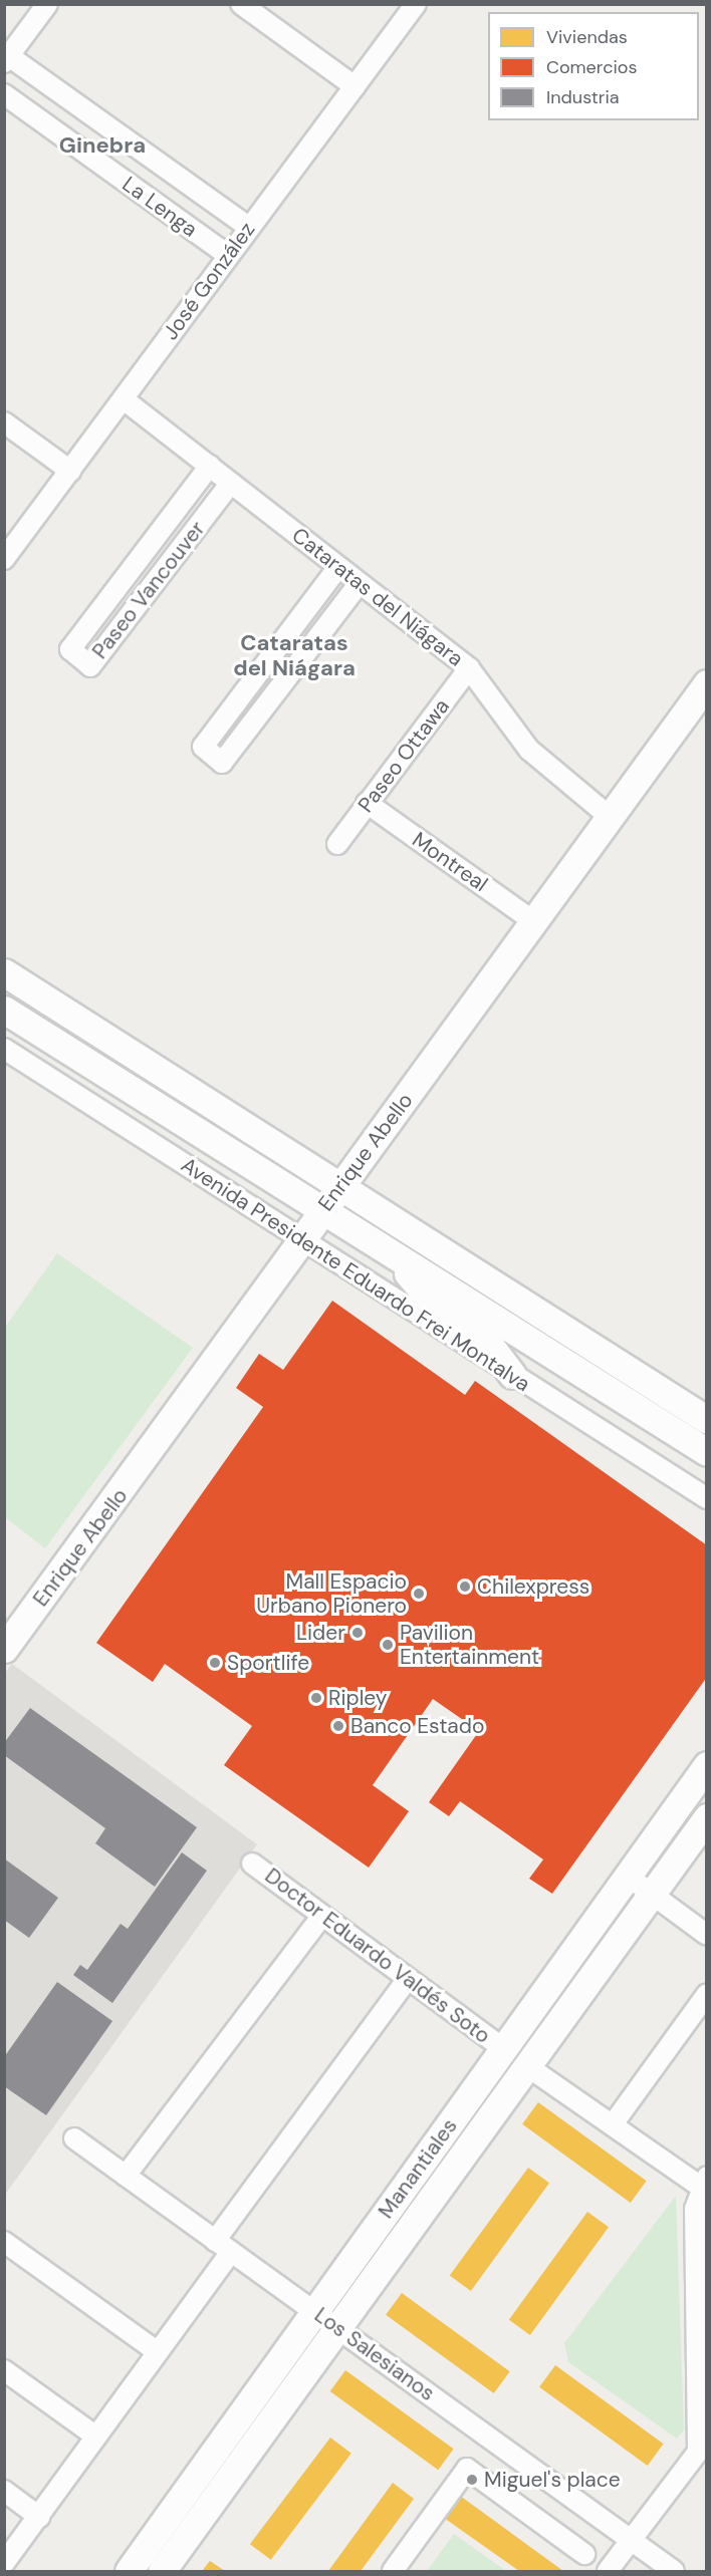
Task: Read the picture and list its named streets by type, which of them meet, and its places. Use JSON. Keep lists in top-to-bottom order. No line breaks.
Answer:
{"streets":{"street":["La Lenga","José González","Paseo Vancouver","Cataratas del Niágara","Paseo Ottawa","Montreal","Enrique Abello","Avenida Presidente Eduardo Frei Montalva","Doctor Eduardo Valdés Soto","Manantiales","Los Salesianos"]},"crossings":[["La Lenga","José González"],["José González","Cataratas del Niágara"],["Paseo Vancouver","Cataratas del Niágara"],["Cataratas del Niágara","Paseo Ottawa"],["Cataratas del Niágara","Enrique Abello"],["Paseo Ottawa","Montreal"],["Montreal","Enrique Abello"],["Enrique Abello","Avenida Presidente Eduardo Frei Montalva"],["Doctor Eduardo Valdés Soto","Manantiales"],["Manantiales","Los Salesianos"]],"districts":["Ginebra","Cataratas del Niágara"],"places":["Chilexpress","Mall Espacio Urbano Pionero","Lider","Pavilion Entertainment","Sportlife","Ripley","Banco Estado","Miguel's place"],"legend":["Viviendas","Comercios","Industria"]}
